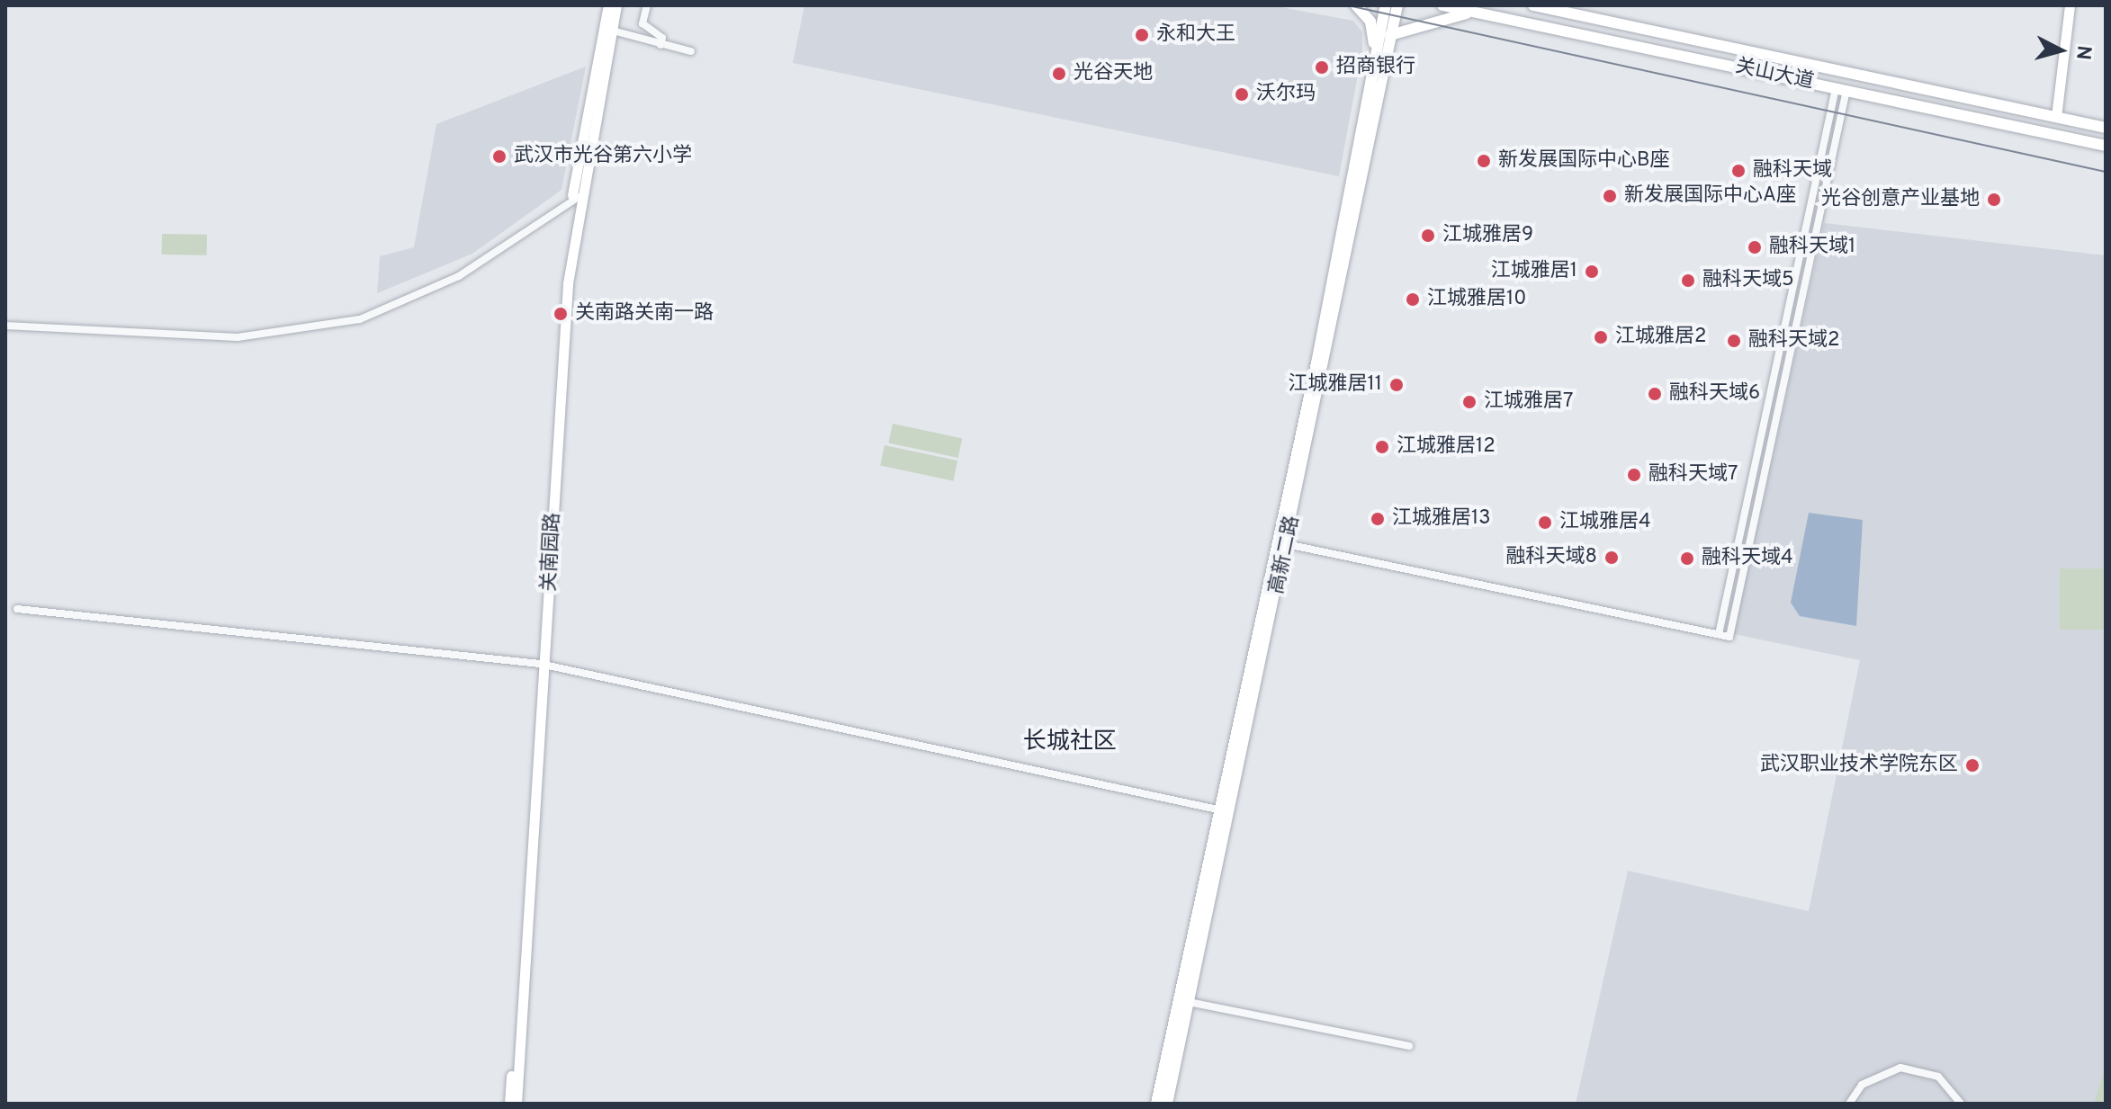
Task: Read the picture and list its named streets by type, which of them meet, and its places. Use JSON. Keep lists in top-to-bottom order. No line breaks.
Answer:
{"streets":{"main road":["关山大道","关南园路","高新二路"]},"districts":["长城社区"],"places":["永和大王","招商银行","光谷天地","沃尔玛","武汉市光谷第六小学","新发展国际中心B座","融科天域","新发展国际中心A座","光谷创意产业基地","江城雅居9","融科天域1","江城雅居1","融科天域5","江城雅居10","关南路关南一路","江城雅居2","融科天域2","江城雅居11","融科天域6","江城雅居7","江城雅居12","融科天域7","江城雅居13","江城雅居4","融科天域8","融科天域4","武汉职业技术学院东区"],"north":"right"}
